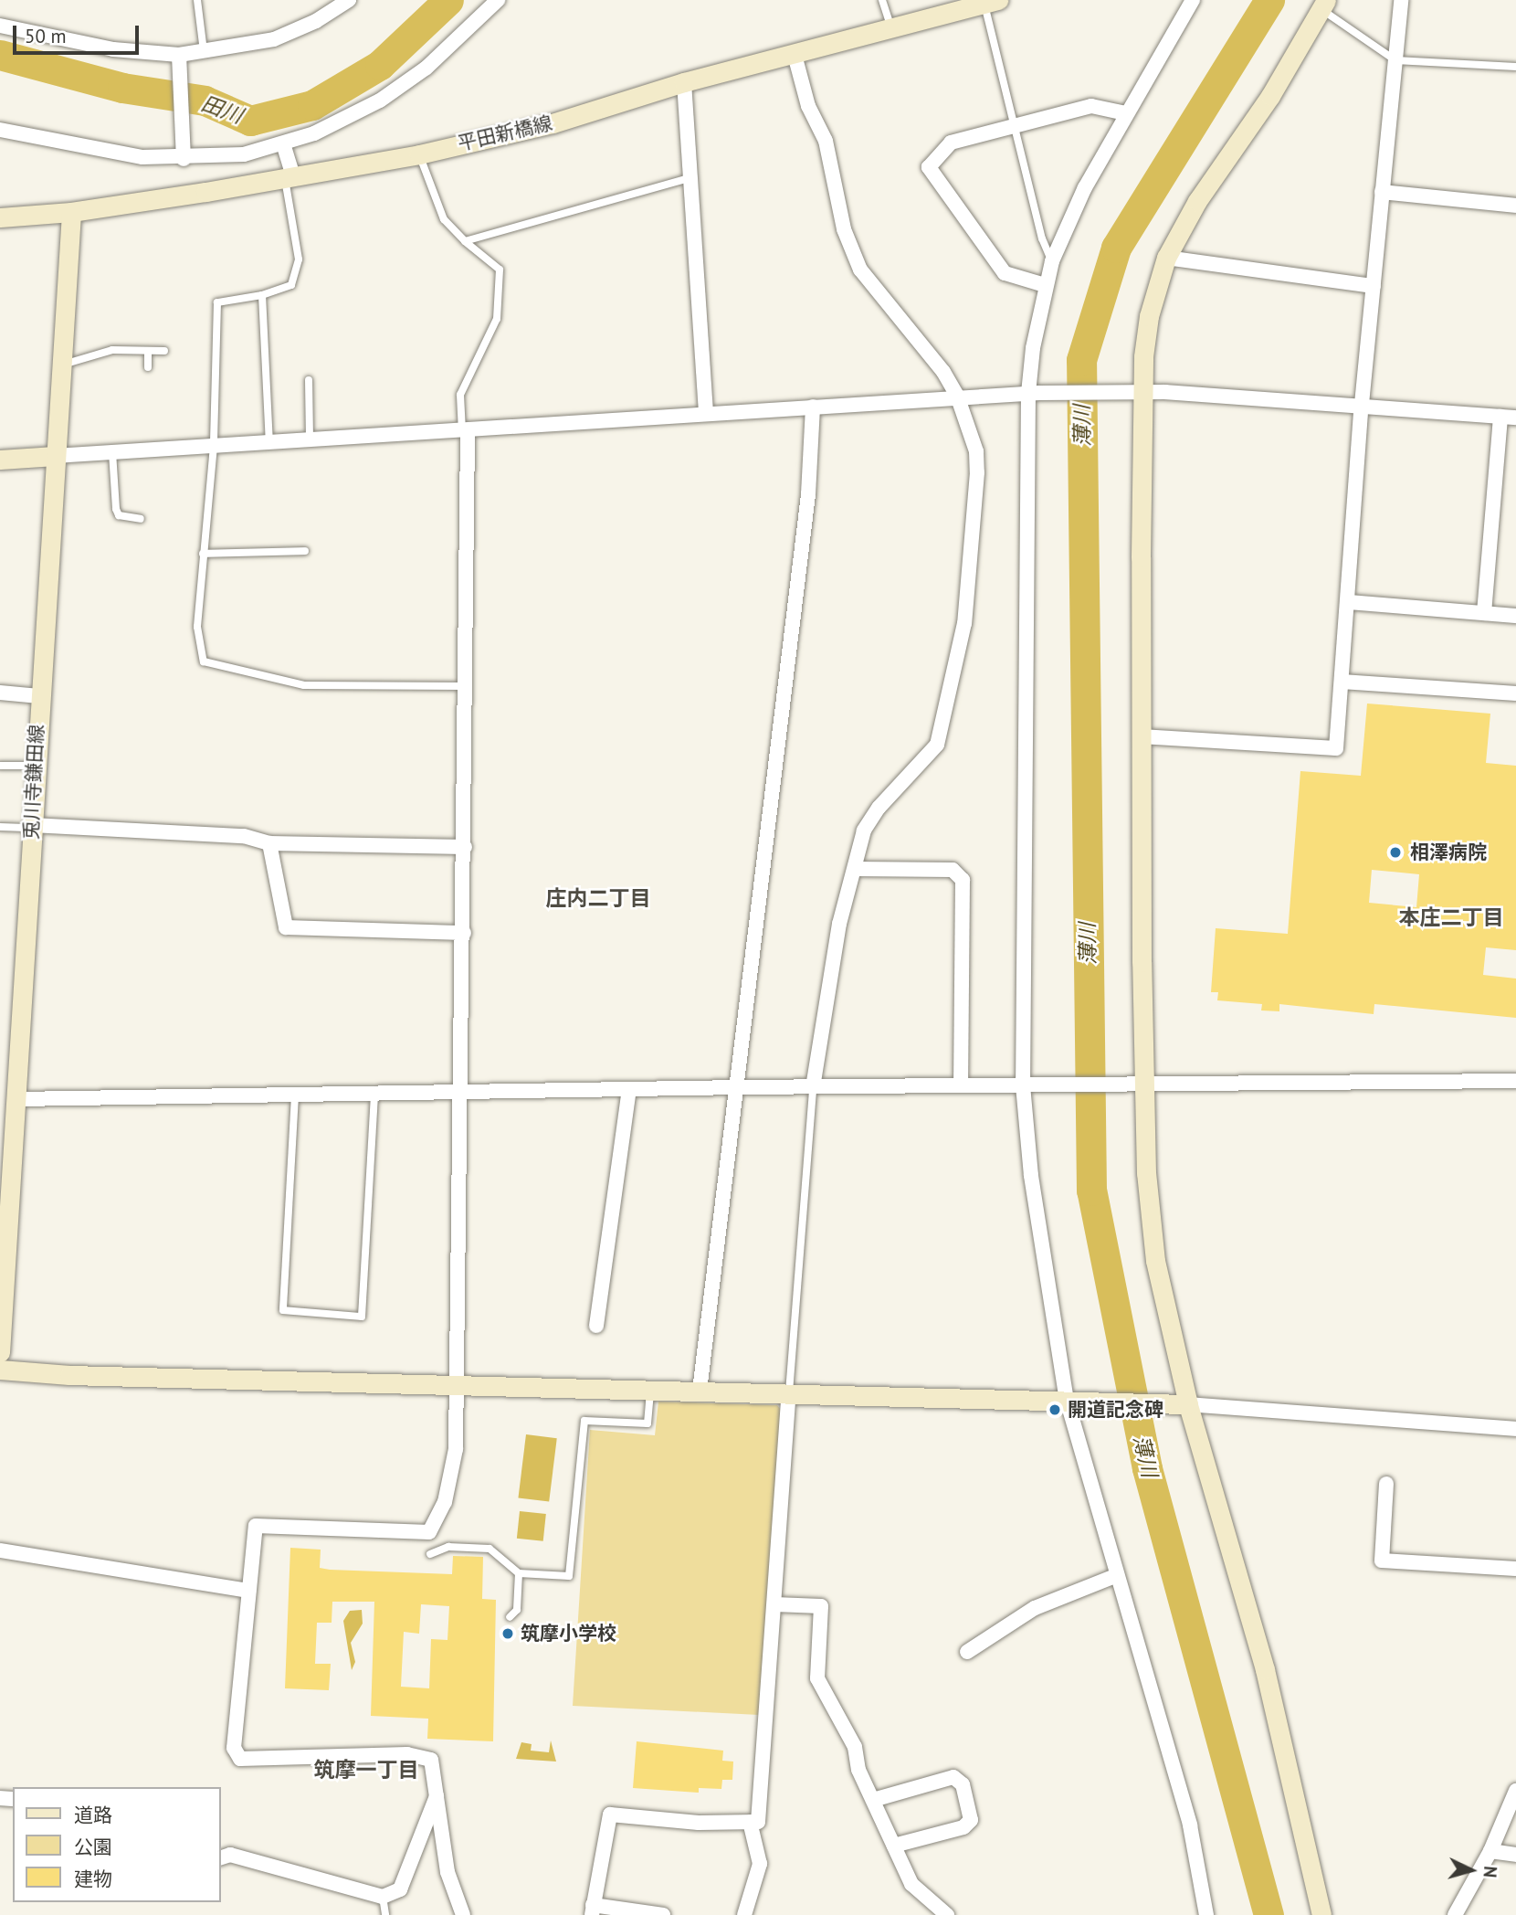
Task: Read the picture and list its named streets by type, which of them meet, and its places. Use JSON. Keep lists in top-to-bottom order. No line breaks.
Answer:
{"streets":{"street":["平田新橋線","兎川寺鎌田線"]},"crossings":[["平田新橋線","兎川寺鎌田線"]],"districts":["庄内二丁目","本庄二丁目","筑摩一丁目"],"water":["田川","薄川"],"places":["相澤病院","開道記念碑","筑摩小学校"],"legend":["道路","公園","建物"],"scale_bar":"50 m","north":"right"}
